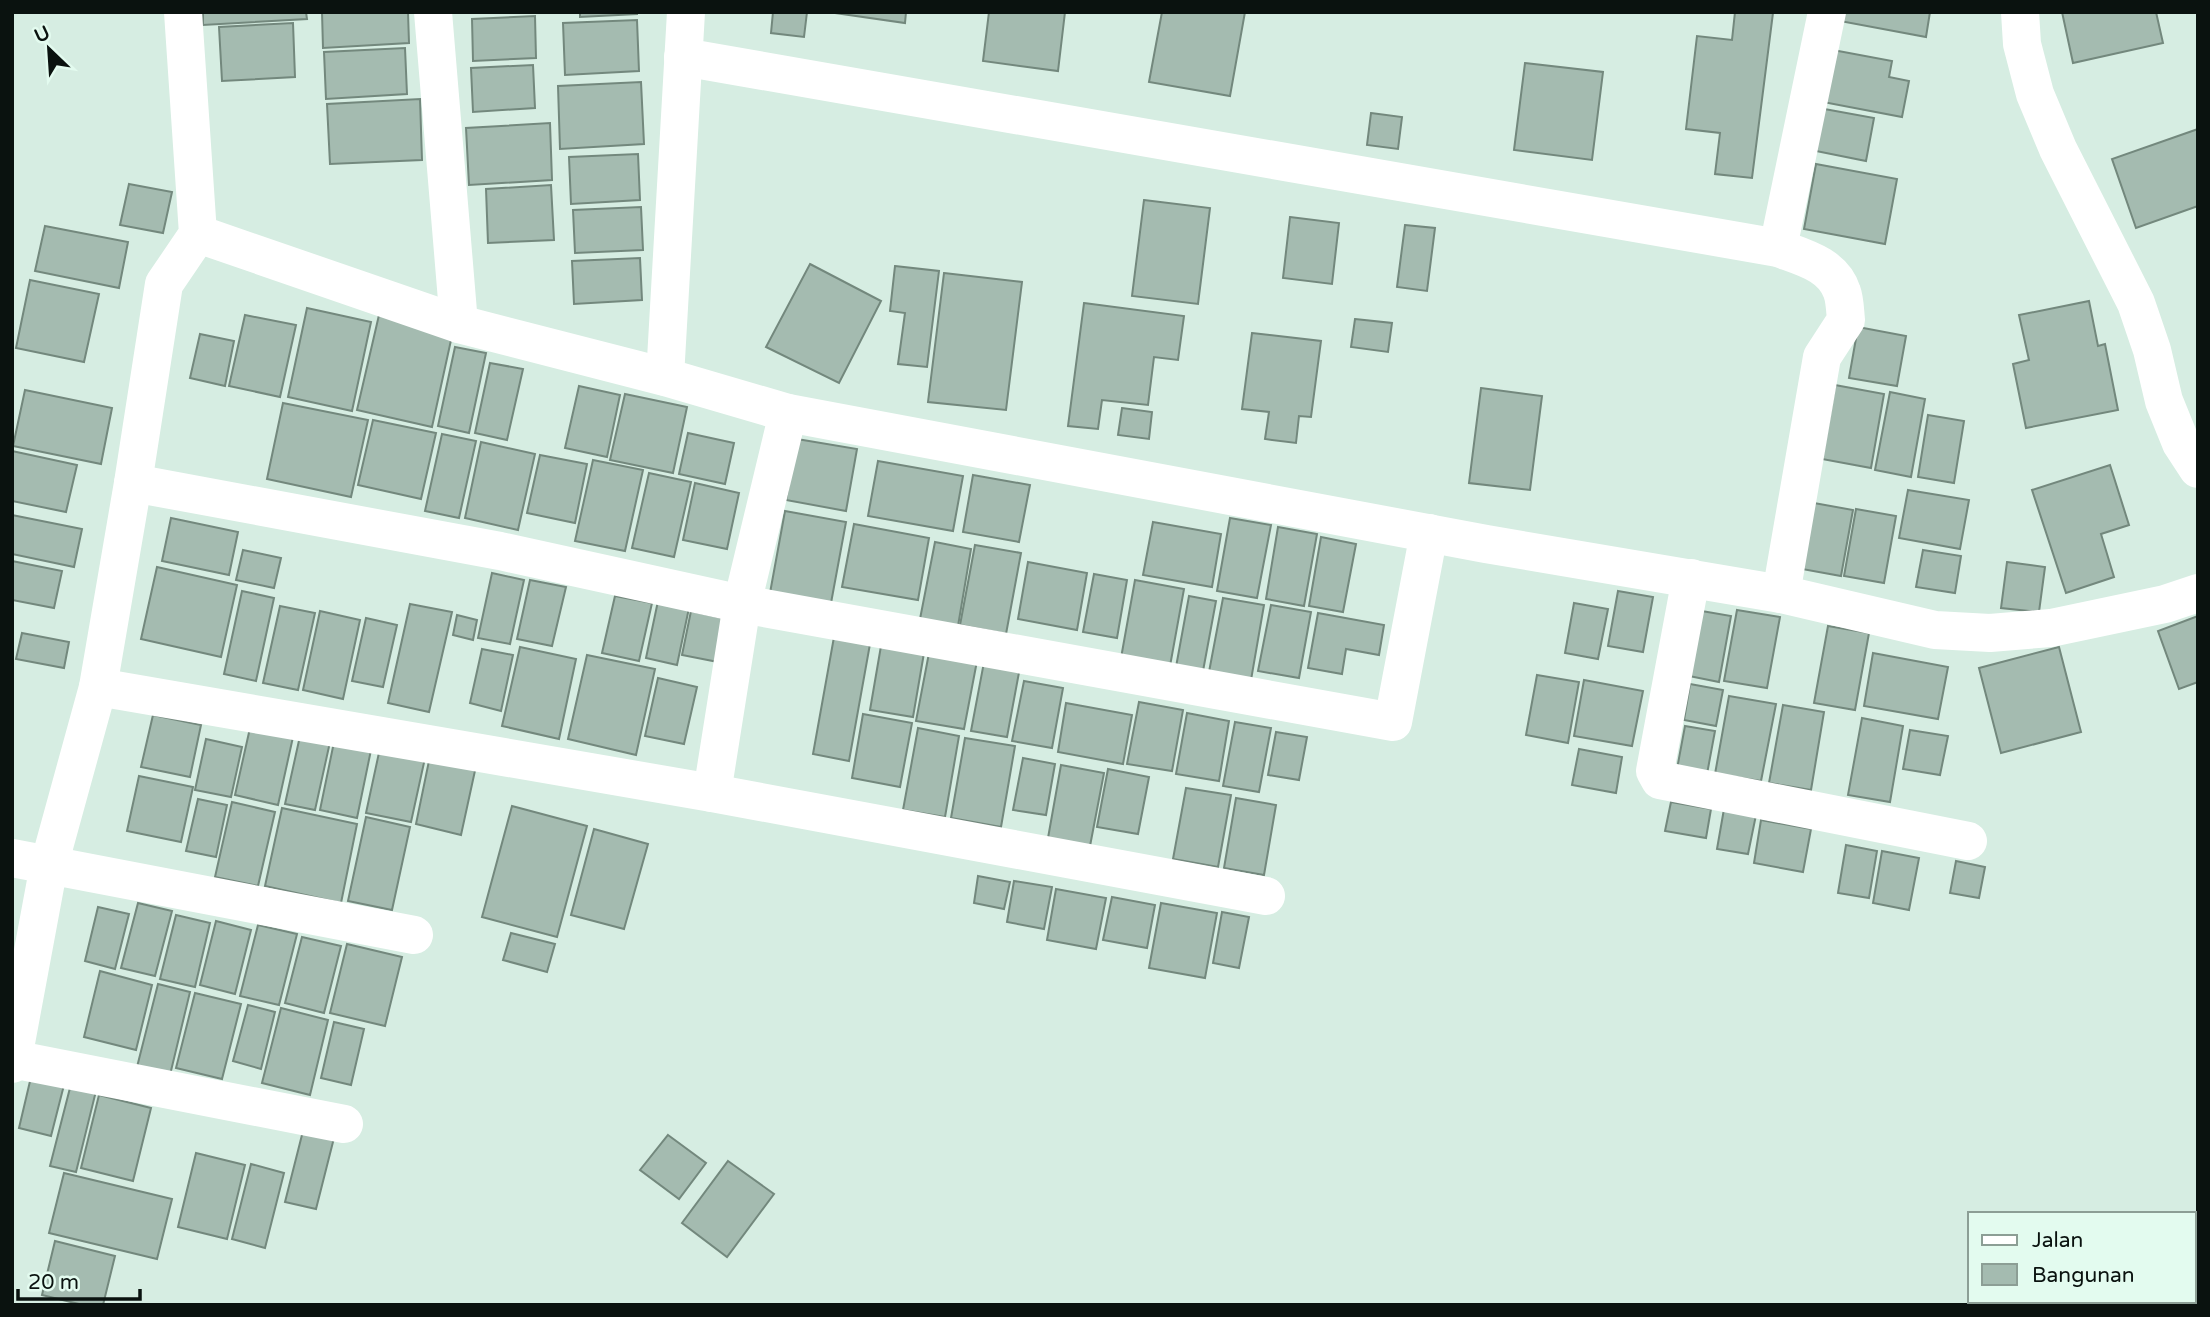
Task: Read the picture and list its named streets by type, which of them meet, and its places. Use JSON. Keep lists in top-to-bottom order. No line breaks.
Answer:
{"legend":["Jalan","Bangunan"],"scale_bar":"20 m","north":"top left"}
